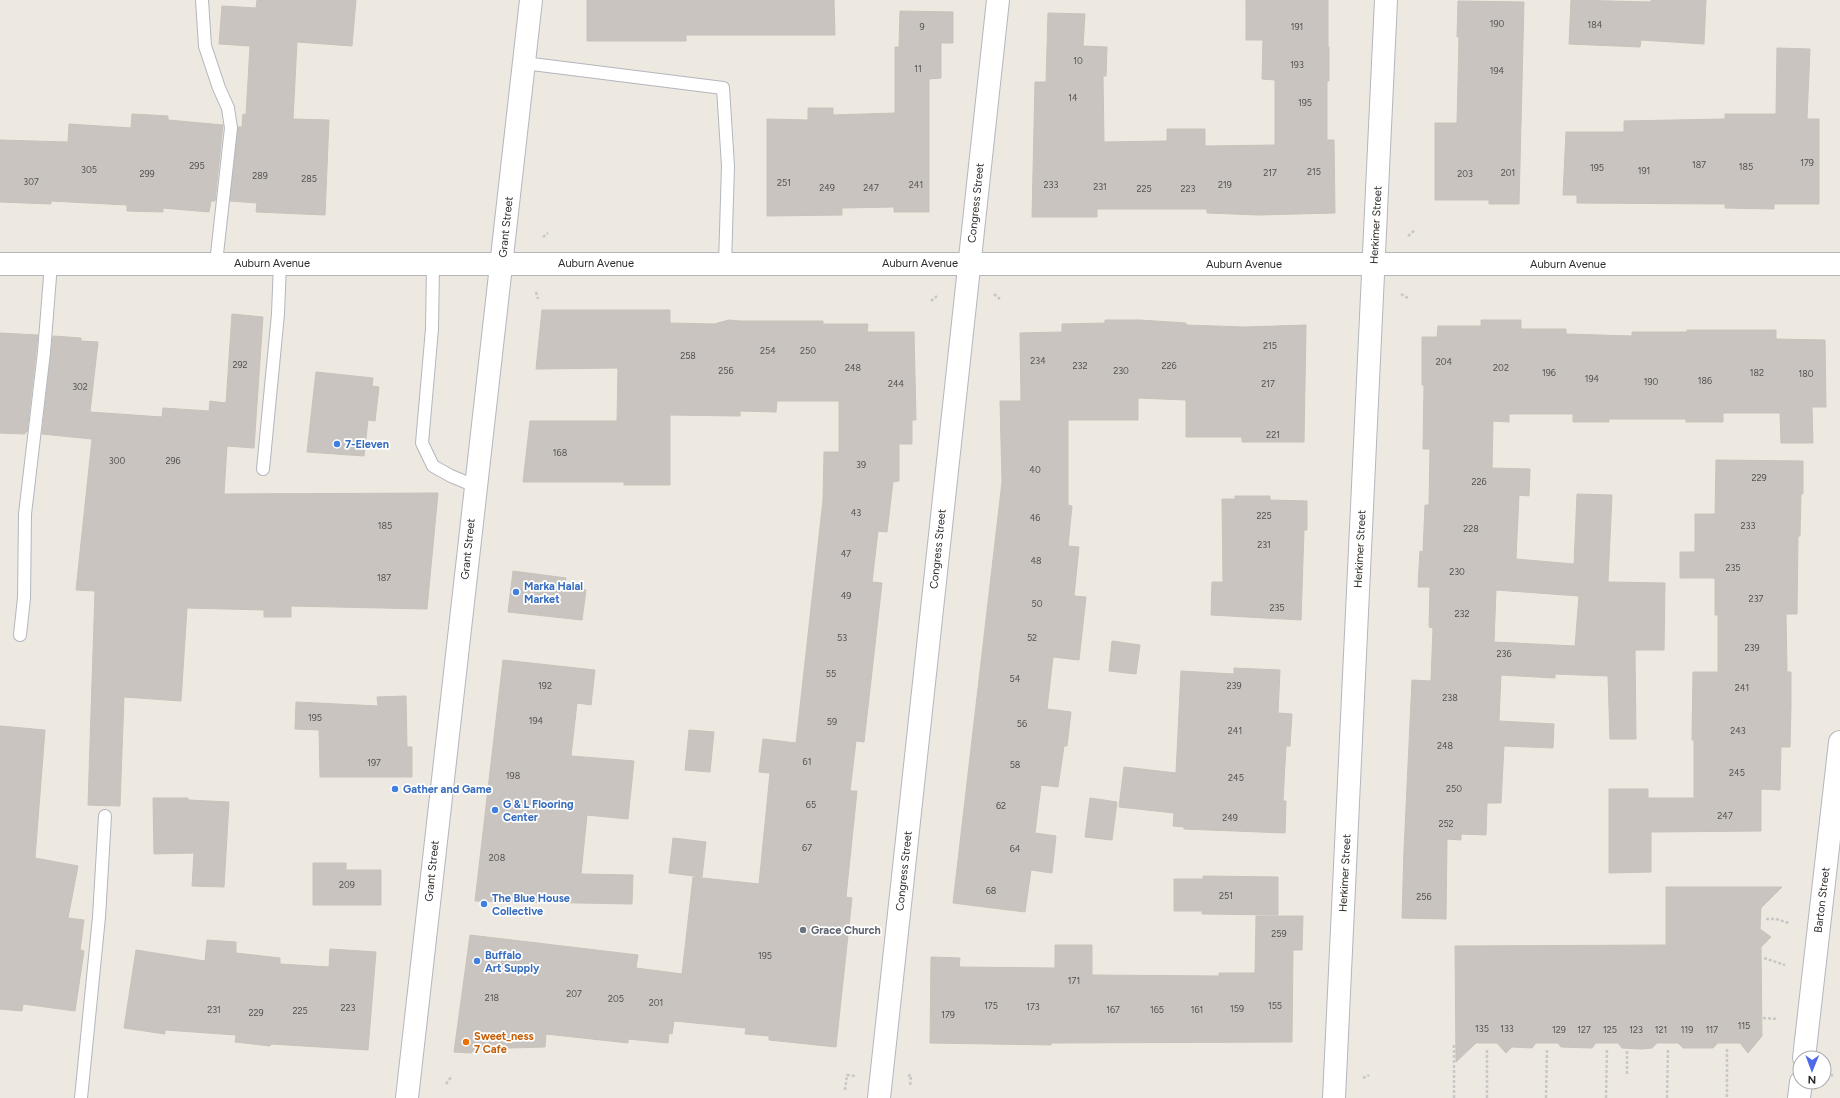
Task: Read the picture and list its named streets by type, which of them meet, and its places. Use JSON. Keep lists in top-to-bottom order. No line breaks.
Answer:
{"streets":{"street":["Congress Street","Herkimer Street","Grant Street","Auburn Avenue","Barton Street"]},"crossings":[["Congress Street","Auburn Avenue"],["Herkimer Street","Auburn Avenue"],["Grant Street","Auburn Avenue"]],"places":["7-Eleven","Marka Halal Market","Gather and Game","G & L Flooring Center","The Blue House Collective","Grace Church","Buffalo Art Supply","Sweet_ness 7 Cafe"],"house_numbers":["190","184","9","191","10","193","11","194","14","195","179","187","295","185","195","305","191","215","217","201","299","203","289","285","307","251","241","233","219","231","249","247","225","223","215","254","250","258","234","204","292","232","226","248","202","256","230","196","182","180","194","186","190","244","217","302","221","168","300","296","39","40","229","226","43","225","46","185","233","228","231","47","48","235","230","187","49","237","50","235","232","53","52","239","236","55","54","192","239","241","238","195","194","59","56","241","243","248","61","197","58","245","198","245","250","65","62","247","249","252","67","64","208","209","68","251","256","259","195","171","207","218","205","201","175","155","173","223","159","231","167","165","161","225","229","179","115","135","133","129","127","125","123","121","119","117"],"north":"bottom"}
